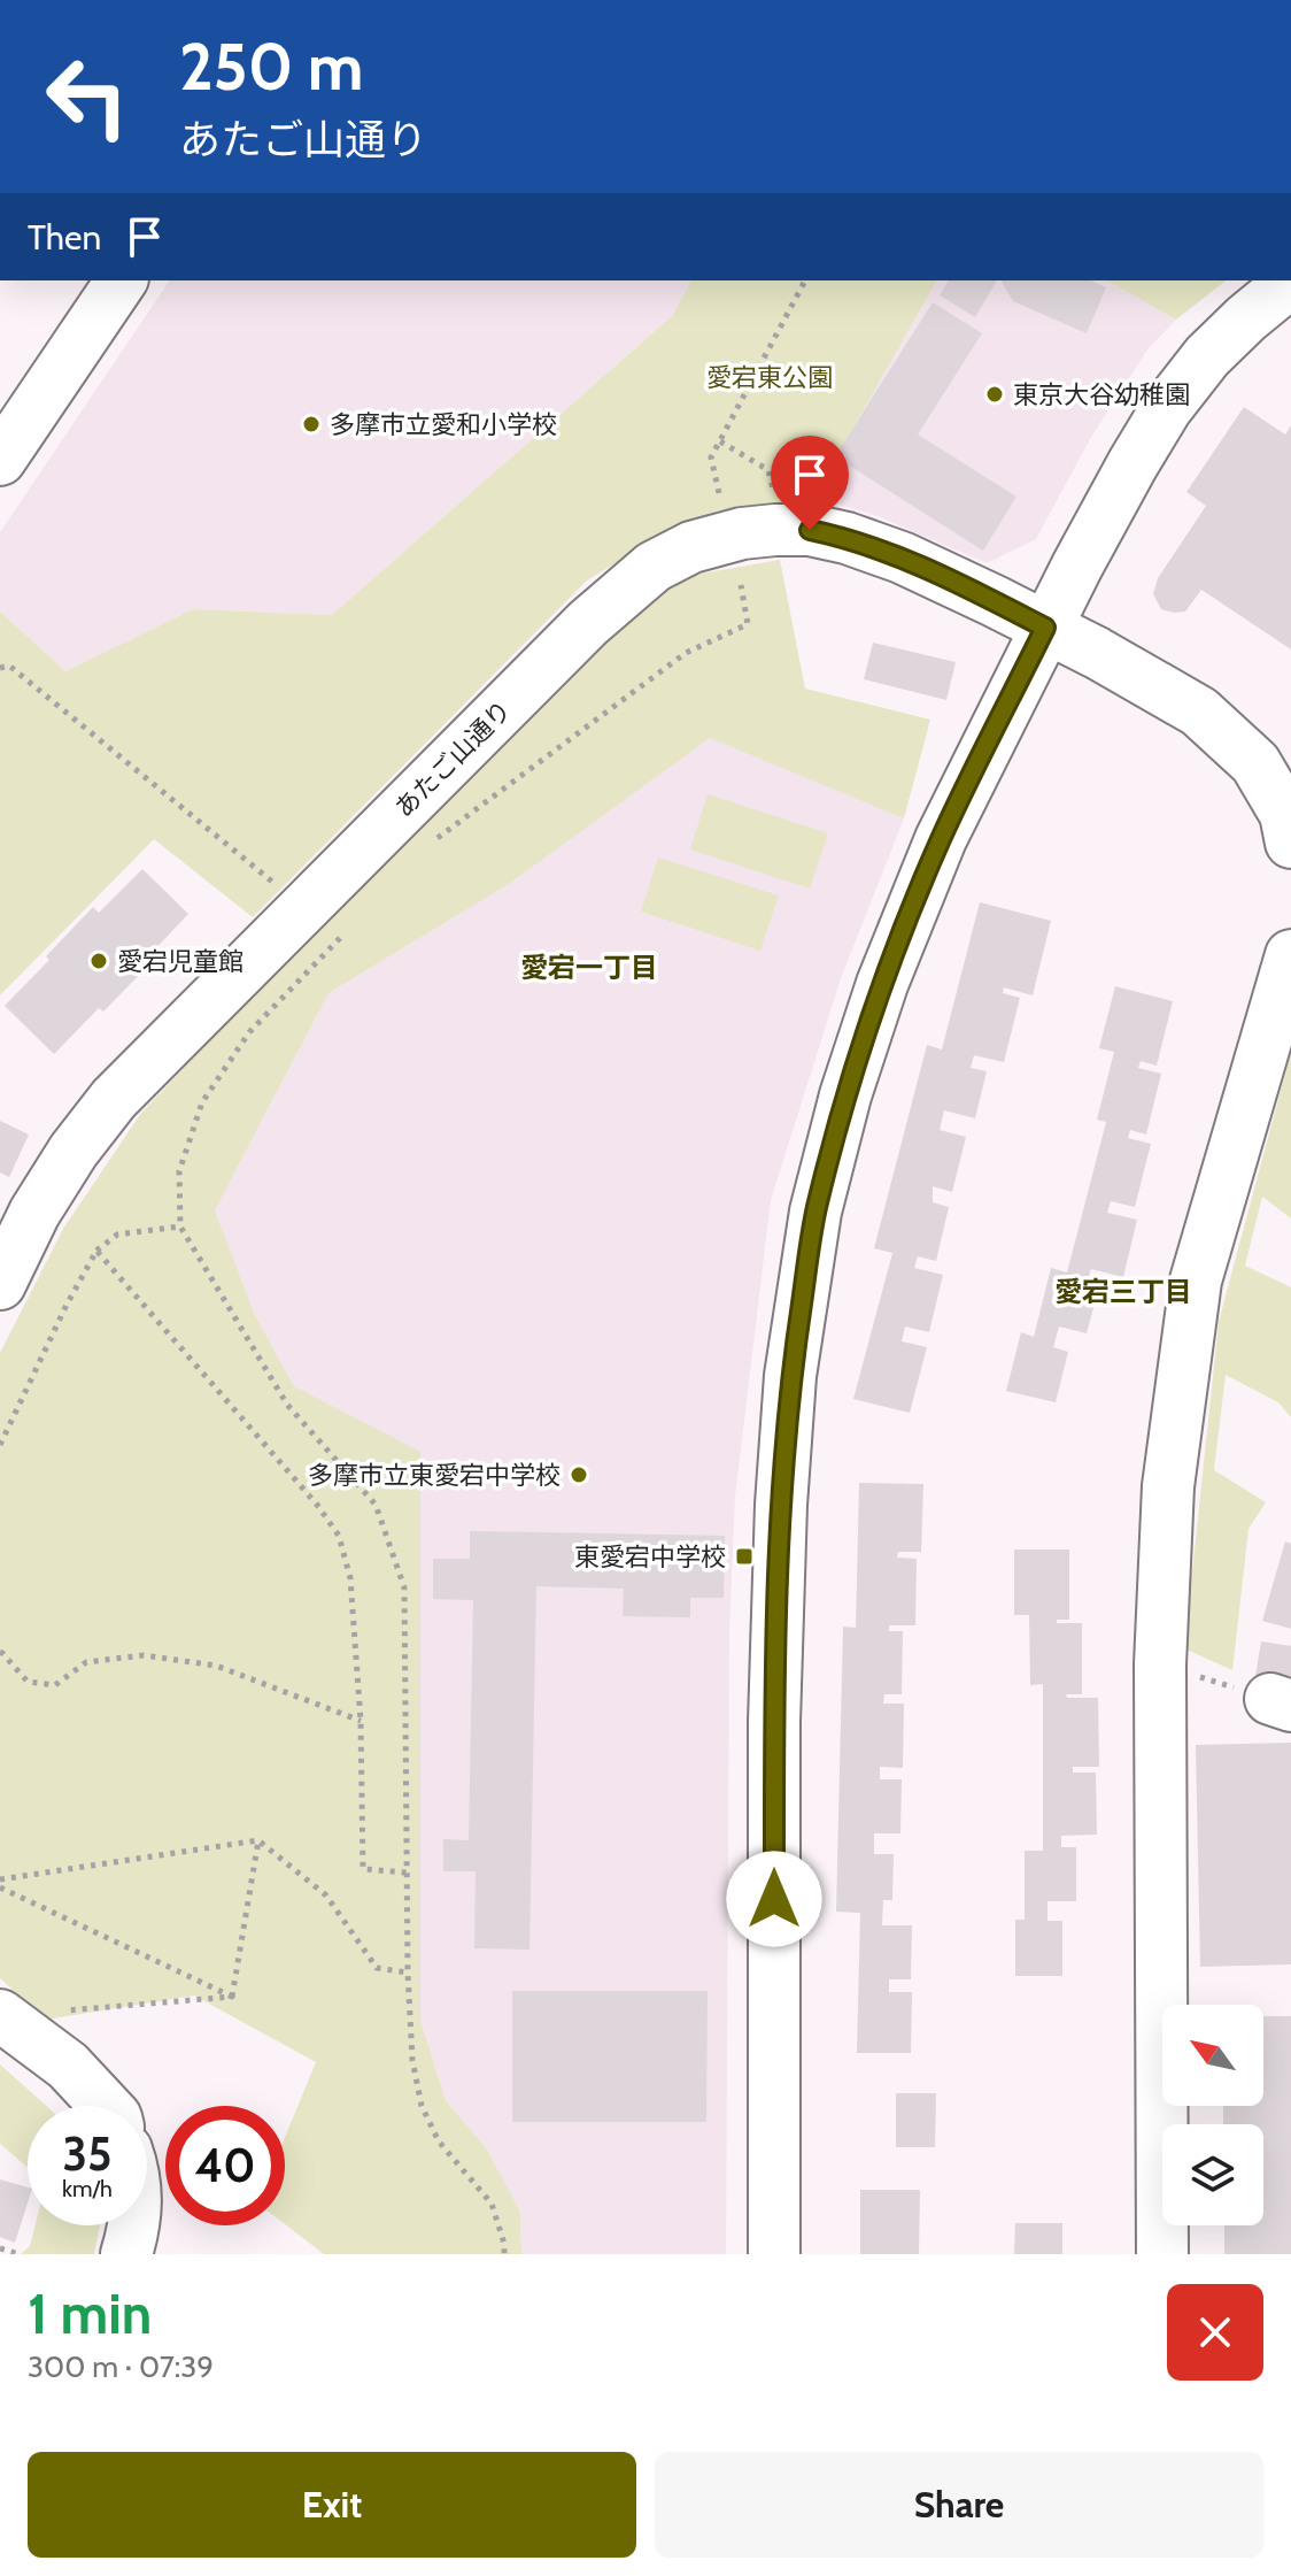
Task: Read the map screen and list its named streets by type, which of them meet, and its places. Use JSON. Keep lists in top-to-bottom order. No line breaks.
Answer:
{"streets":{"street":["あたご山通り"]},"districts":["愛宕一丁目","愛宕三丁目"],"parks":["愛宕東公園"],"places":{"other":["東京大谷幼稚園","多摩市立愛和小学校","愛宕児童館","多摩市立東愛宕中学校"],"transit":["東愛宕中学校"]},"north":"top left","page":{"turn":["250 m","あたご山通り"],"then":"Then","speed":"35 km/h","limit":"40","heading":["1 min","300 m · 07:39"],"buttons":["Exit","Share"]}}
